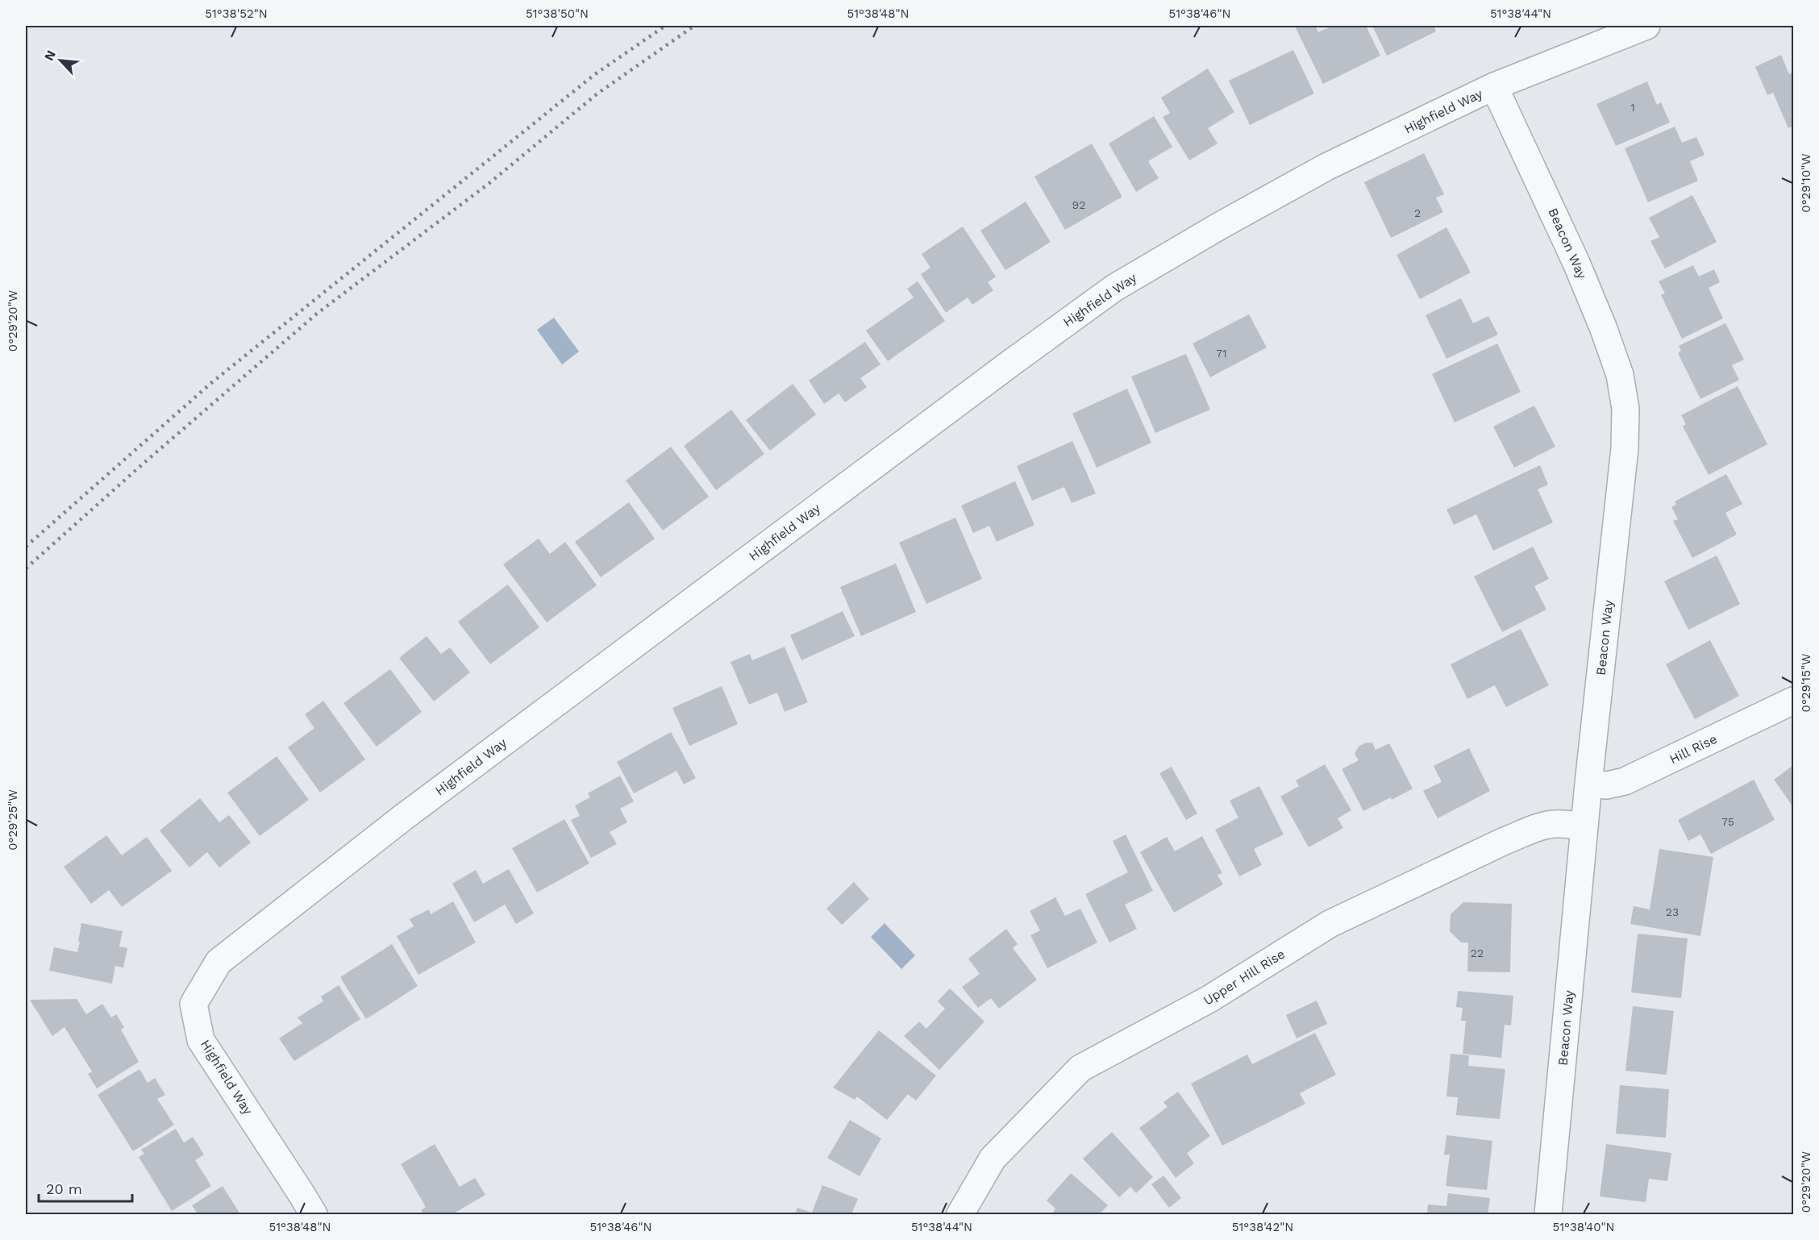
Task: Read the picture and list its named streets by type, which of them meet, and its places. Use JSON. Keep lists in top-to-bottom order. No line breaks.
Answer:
{"streets":{"street":["Highfield Way","Beacon Way","Hill Rise","Upper Hill Rise"]},"crossings":[["Highfield Way","Beacon Way"],["Beacon Way","Hill Rise"],["Beacon Way","Upper Hill Rise"]],"house_numbers":["1","92","2","71","75","23","22"],"scale_bar":"20 m","north":"top left","coordinates":["51°38'52\"N","51°38'50\"N","51°38'48\"N","51°38'46\"N","51°38'44\"N","0°29'10\"W","0°29'20\"W","0°29'15\"W","0°29'25\"W","51°38'42\"N","51°38'40\"N"]}
